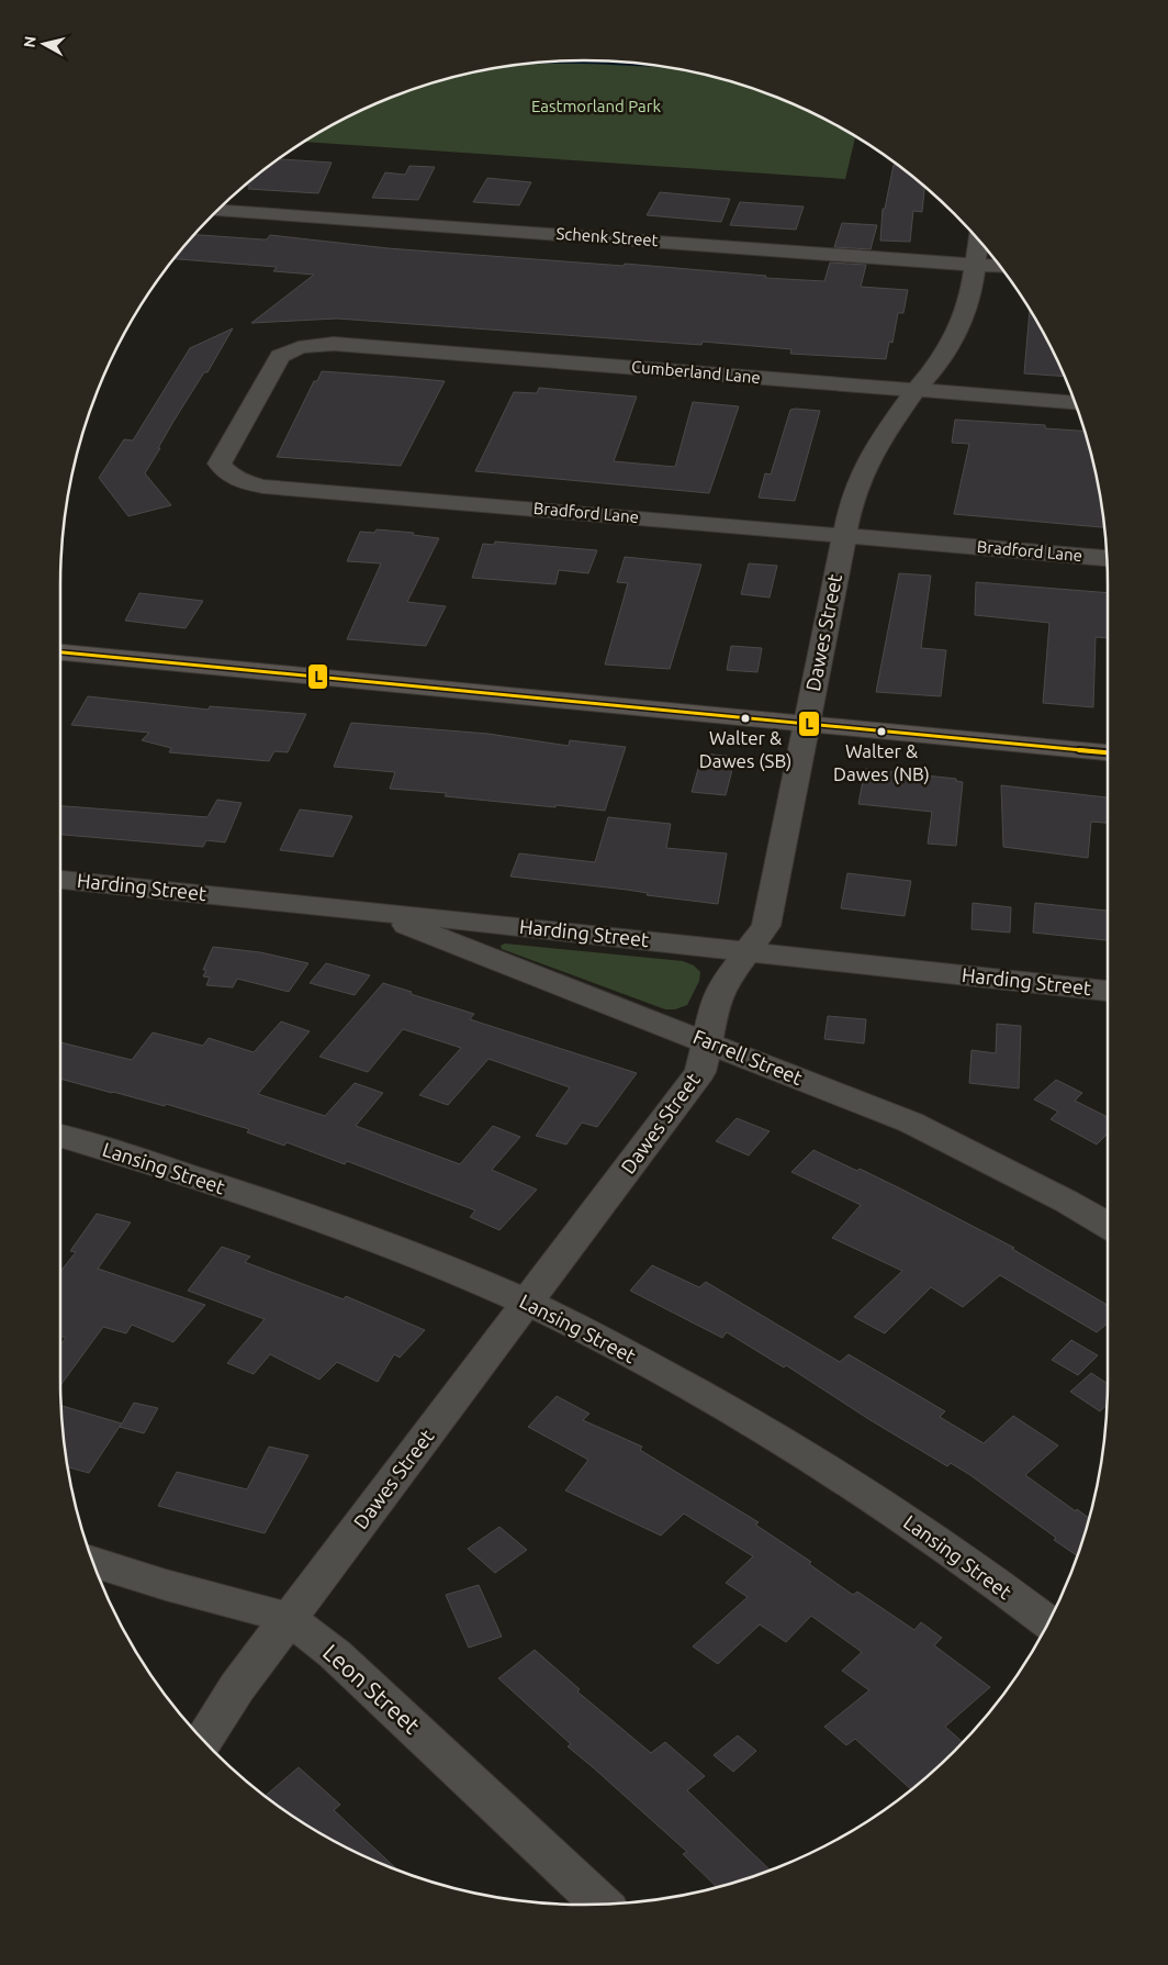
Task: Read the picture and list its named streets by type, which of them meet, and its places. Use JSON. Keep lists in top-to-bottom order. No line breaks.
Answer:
{"streets":{"street":["Schenk Street","Cumberland Lane","Bradford Lane","Dawes Street","Harding Street","Farrell Street","Lansing Street","Leon Street"]},"crossings":[["Schenk Street","Dawes Street"],["Cumberland Lane","Bradford Lane"],["Cumberland Lane","Dawes Street"],["Bradford Lane","Dawes Street"],["Dawes Street","Harding Street"],["Dawes Street","Farrell Street"],["Dawes Street","Lansing Street"],["Dawes Street","Leon Street"],["Harding Street","Farrell Street"]],"parks":["Eastmorland Park"],"places":["Walter & Dawes (SB)","Walter & Dawes (NB)"],"lines":["transit line L"],"north":"left"}
